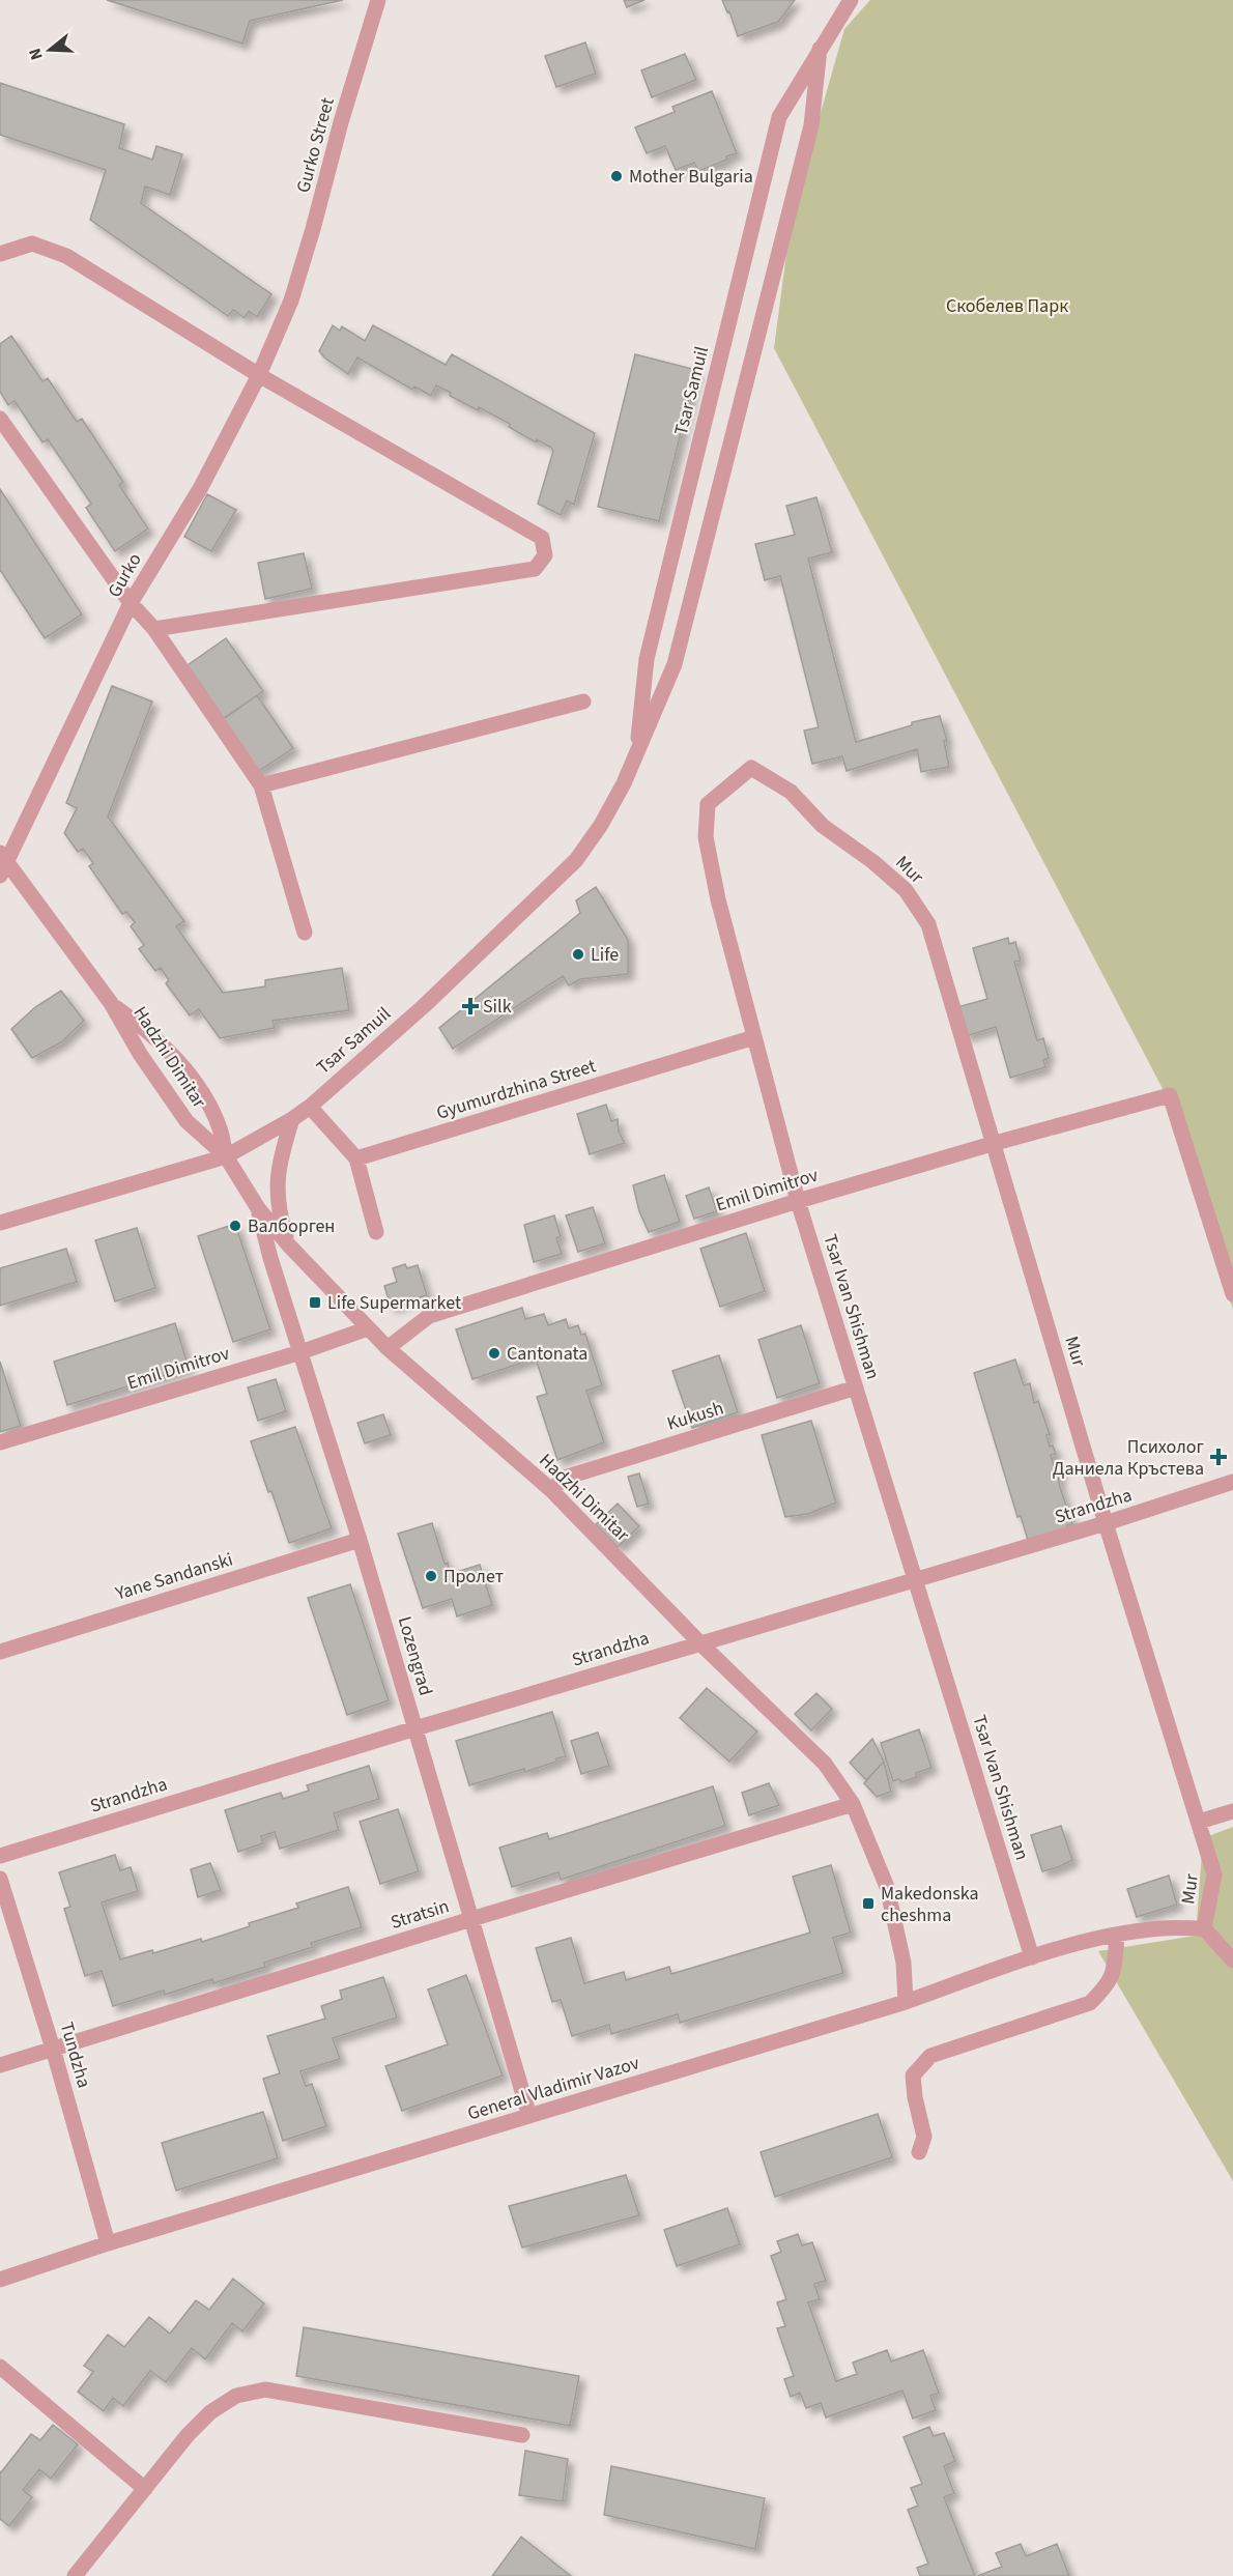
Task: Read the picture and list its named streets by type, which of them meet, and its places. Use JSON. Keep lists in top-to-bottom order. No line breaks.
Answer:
{"streets":{"street":["Gurko Street","Tsar Samuil","Gurko","Mur","Hadzhi Dimitar","Gyumurdzhina Street","Emil Dimitrov","Tsar Ivan Shishman","Kukush","Strandzha","Yane Sandanski","Lozengrad","Stratsin","Tundzha","General Vladimir Vazov"]},"crossings":[["Gurko Street","Gurko"],["Tsar Samuil","Hadzhi Dimitar"],["Gurko","Hadzhi Dimitar"],["Mur","Emil Dimitrov"],["Mur","Tsar Ivan Shishman"],["Mur","Strandzha"],["Mur","General Vladimir Vazov"],["Hadzhi Dimitar","Emil Dimitrov"],["Hadzhi Dimitar","Kukush"],["Hadzhi Dimitar","Strandzha"],["Hadzhi Dimitar","Lozengrad"],["Hadzhi Dimitar","Stratsin"],["Hadzhi Dimitar","General Vladimir Vazov"],["Gyumurdzhina Street","Tsar Ivan Shishman"],["Emil Dimitrov","Tsar Ivan Shishman"],["Emil Dimitrov","Lozengrad"],["Tsar Ivan Shishman","Kukush"],["Tsar Ivan Shishman","Strandzha"],["Tsar Ivan Shishman","General Vladimir Vazov"],["Strandzha","Lozengrad"],["Yane Sandanski","Lozengrad"],["Lozengrad","Stratsin"],["Lozengrad","General Vladimir Vazov"],["Stratsin","Tundzha"],["Tundzha","General Vladimir Vazov"]],"parks":["Скобелев Парк"],"places":{"other":["Mother Bulgaria","Life","Валборген","Cantonata","Пролет"],"health":["Silk","Психолог Даниела Кръстева"],"transit":["Life Supermarket","Makedonska cheshma"]},"north":"left"}
